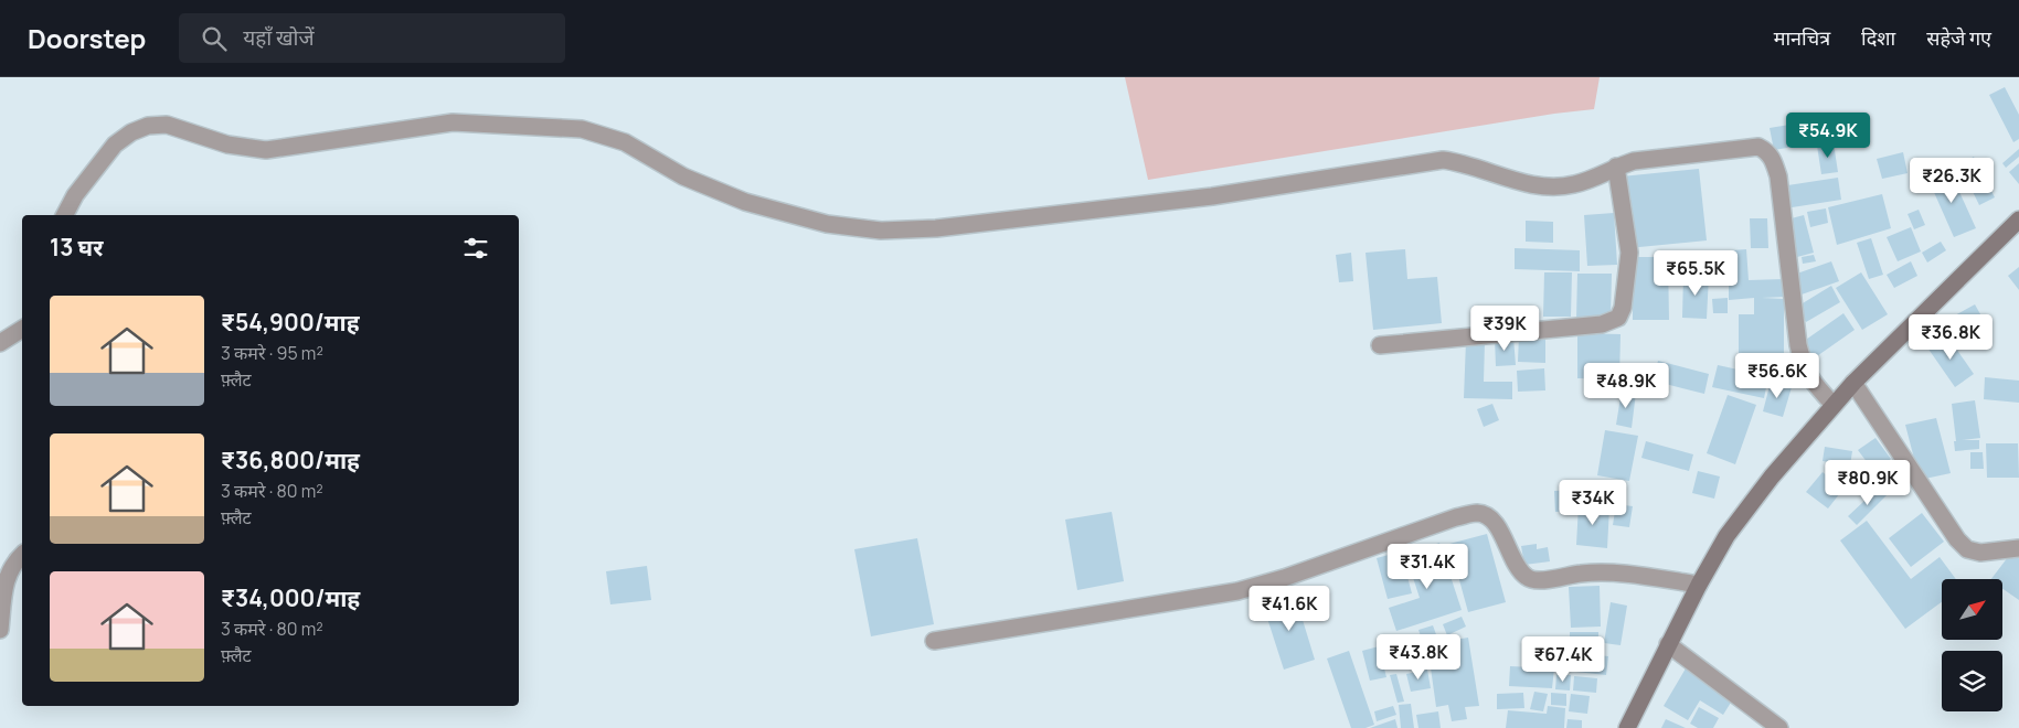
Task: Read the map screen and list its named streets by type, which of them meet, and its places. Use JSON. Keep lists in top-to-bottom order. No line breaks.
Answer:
{"north":"top right","page":{"header":"Doorstep","search":"यहाँ खोजें","nav":["मानचित्र","दिशा","सहेजे गए"],"price":["₹54.9K","₹26.3K","₹65.5K","₹39K","₹36.8K","₹56.6K","₹48.9K","₹80.9K","₹34K","₹31.4K","₹41.6K","₹43.8K","₹67.4K"],"heading":"13 घर","list":[{"name":"₹54,900/माह","note":"3 कमरे · 95 m² · फ़्लैट"},{"name":"₹36,800/माह","note":"3 कमरे · 80 m² · फ़्लैट"},{"name":"₹34,000/माह","note":"3 कमरे · 80 m² · फ़्लैट"}]}}
